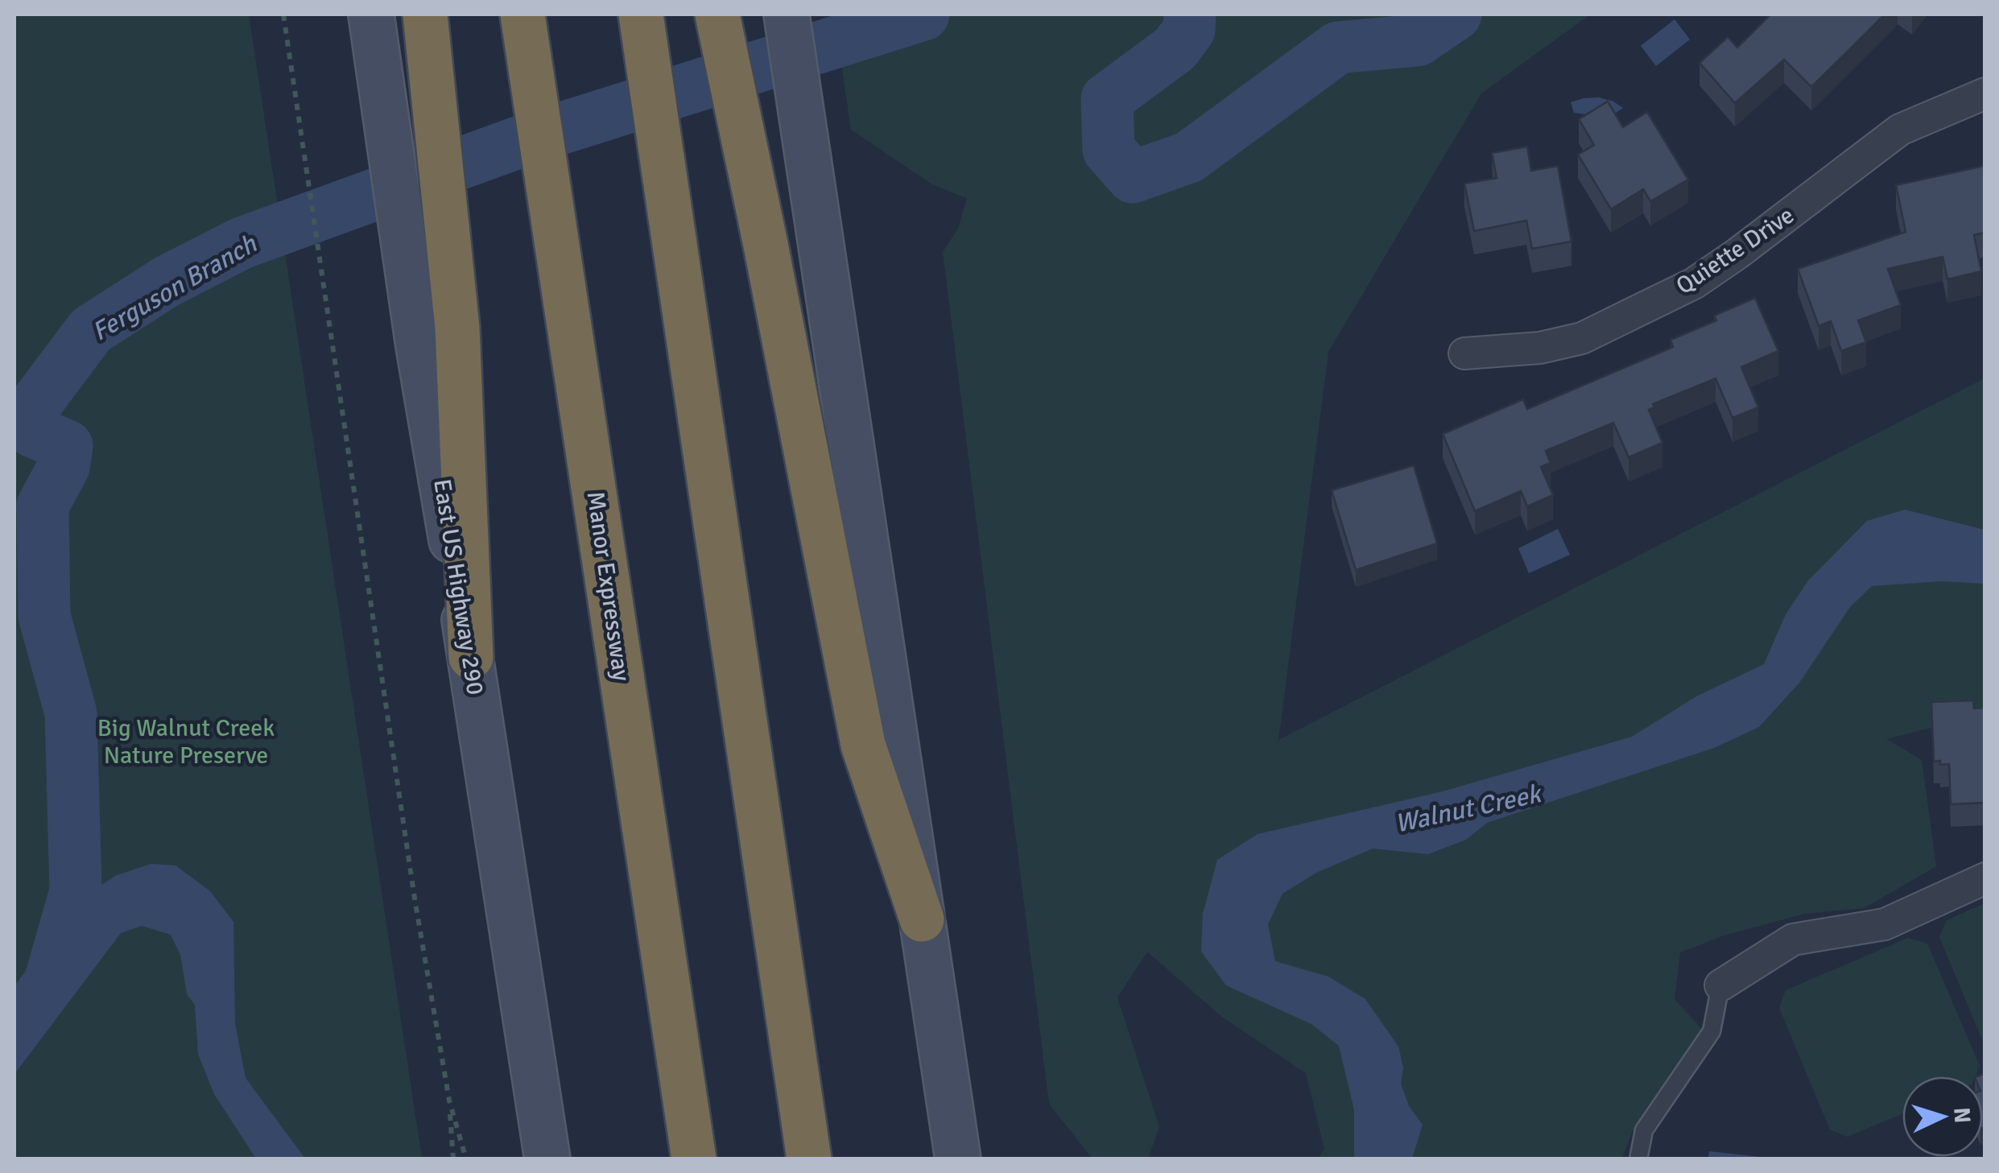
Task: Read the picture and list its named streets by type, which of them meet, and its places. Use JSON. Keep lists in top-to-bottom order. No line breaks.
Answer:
{"streets":{"highway":["Manor Expressway"],"main road":["East US Highway 290"],"street":["Quiette Drive"]},"water":["Ferguson Branch","Walnut Creek"],"parks":["Big Walnut Creek Nature Preserve"],"north":"right"}
